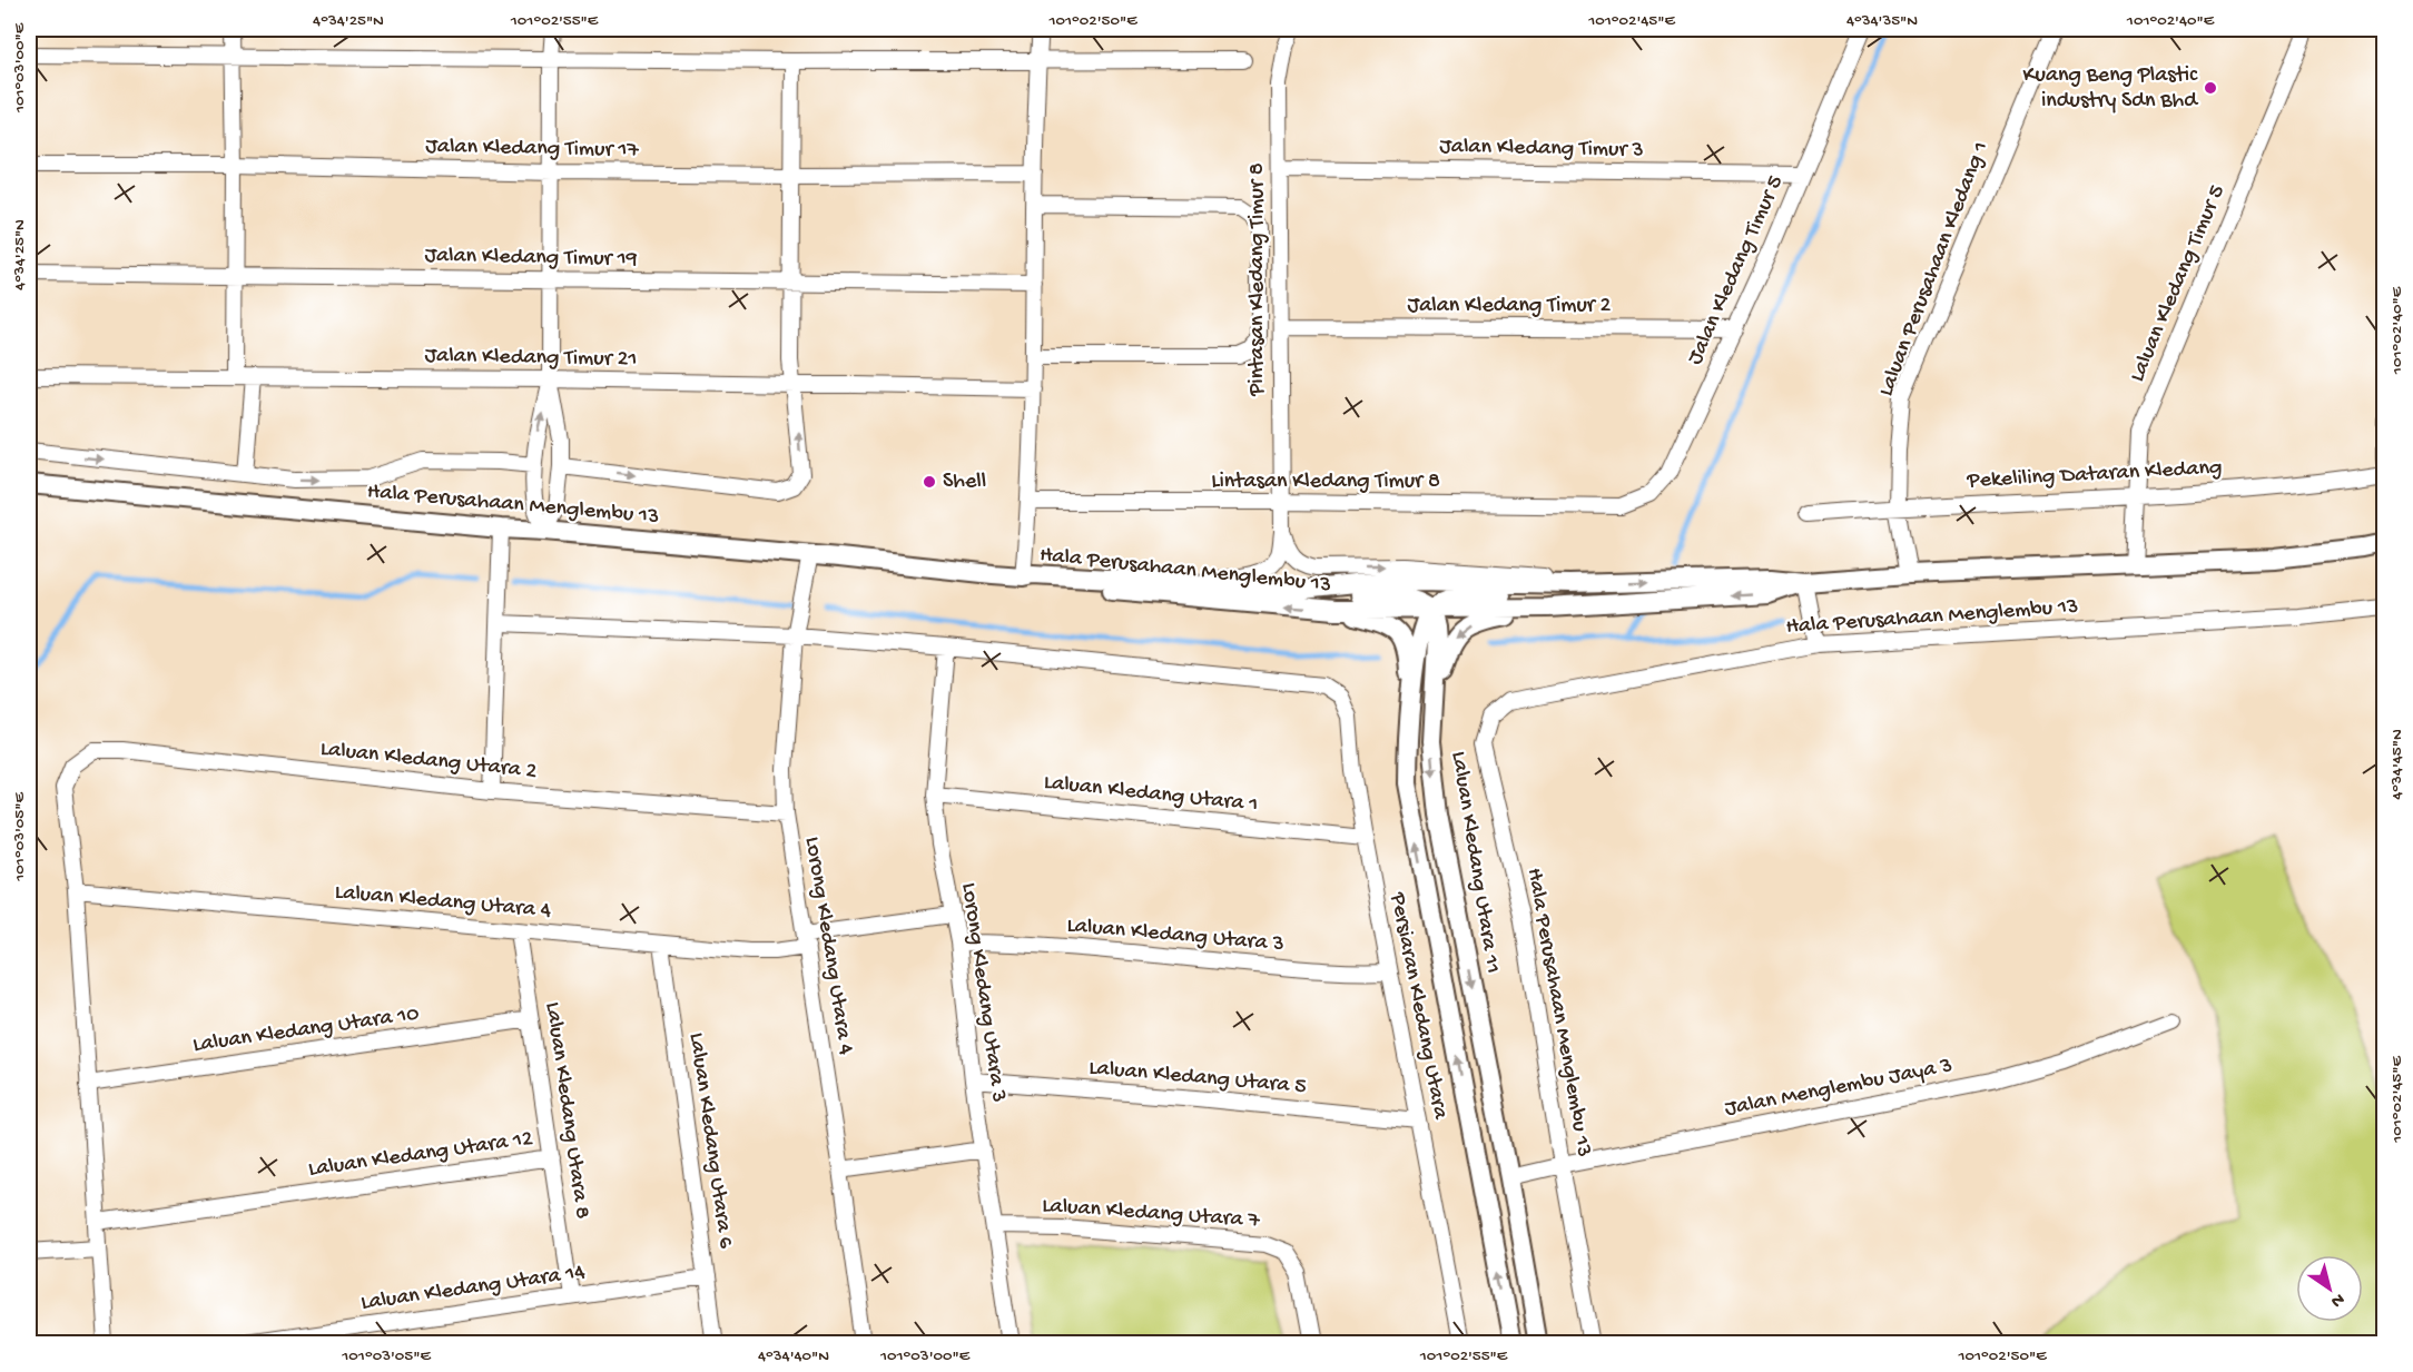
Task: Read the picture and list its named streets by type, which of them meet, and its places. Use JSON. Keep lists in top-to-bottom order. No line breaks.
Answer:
{"streets":{"street":["Jalan Kledang Timur 17","Jalan Kledang Timur 3","Jalan Kledang Timur 19","Laluan Perusahaan Kledang 1","Jalan Kledang Timur 5","Pintasan Kledang Timur 8","Laluan Kledang Timur 5","Jalan Kledang Timur 2","Jalan Kledang Timur 21","Pekeliling Dataran Kledang","Lintasan Kledang Timur 8","Hala Perusahaan Menglembu 13","Laluan Kledang Utara 2","Laluan Kledang Utara 1","Laluan Kledang Utara 11","Laluan Kledang Utara 4","Laluan Kledang Utara 3","Lorong Kledang Utara 4","Lorong Kledang Utara 3","Persiaran Kledang Utara","Laluan Kledang Utara 10","Laluan Kledang Utara 5","Jalan Menglembu Jaya 3","Laluan Kledang Utara 8","Laluan Kledang Utara 6","Laluan Kledang Utara 12","Laluan Kledang Utara 7","Laluan Kledang Utara 14"]},"crossings":[["Jalan Kledang Timur 3","Jalan Kledang Timur 5"],["Jalan Kledang Timur 3","Pintasan Kledang Timur 8"],["Laluan Perusahaan Kledang 1","Pekeliling Dataran Kledang"],["Laluan Perusahaan Kledang 1","Hala Perusahaan Menglembu 13"],["Jalan Kledang Timur 5","Jalan Kledang Timur 2"],["Jalan Kledang Timur 5","Lintasan Kledang Timur 8"],["Pintasan Kledang Timur 8","Jalan Kledang Timur 2"],["Pintasan Kledang Timur 8","Lintasan Kledang Timur 8"],["Pintasan Kledang Timur 8","Hala Perusahaan Menglembu 13"],["Laluan Kledang Timur 5","Pekeliling Dataran Kledang"],["Laluan Kledang Timur 5","Hala Perusahaan Menglembu 13"],["Hala Perusahaan Menglembu 13","Laluan Kledang Utara 11"],["Hala Perusahaan Menglembu 13","Lorong Kledang Utara 4"],["Hala Perusahaan Menglembu 13","Jalan Menglembu Jaya 3"],["Laluan Kledang Utara 2","Laluan Kledang Utara 4"],["Laluan Kledang Utara 2","Lorong Kledang Utara 4"],["Laluan Kledang Utara 1","Lorong Kledang Utara 3"],["Laluan Kledang Utara 1","Persiaran Kledang Utara"],["Laluan Kledang Utara 11","Jalan Menglembu Jaya 3"],["Laluan Kledang Utara 4","Lorong Kledang Utara 4"],["Laluan Kledang Utara 4","Lorong Kledang Utara 3"],["Laluan Kledang Utara 4","Laluan Kledang Utara 8"],["Laluan Kledang Utara 4","Laluan Kledang Utara 6"],["Laluan Kledang Utara 3","Lorong Kledang Utara 3"],["Laluan Kledang Utara 3","Persiaran Kledang Utara"],["Lorong Kledang Utara 3","Persiaran Kledang Utara"],["Lorong Kledang Utara 3","Laluan Kledang Utara 5"],["Lorong Kledang Utara 3","Laluan Kledang Utara 7"],["Persiaran Kledang Utara","Laluan Kledang Utara 5"],["Laluan Kledang Utara 10","Laluan Kledang Utara 8"],["Laluan Kledang Utara 8","Laluan Kledang Utara 12"],["Laluan Kledang Utara 8","Laluan Kledang Utara 14"],["Laluan Kledang Utara 6","Laluan Kledang Utara 14"]],"places":["Kuang Beng Plastic industry Sdn Bhd","Shell"],"north":"bottom right","coordinates":["4°34'25\"N","101°02'55\"E","101°02'50\"E","101°02'45\"E","4°34'35\"N","101°02'40\"E","101°03'00\"E","4°34'45\"N","101°03'05\"E","4°34'40\"N"]}
